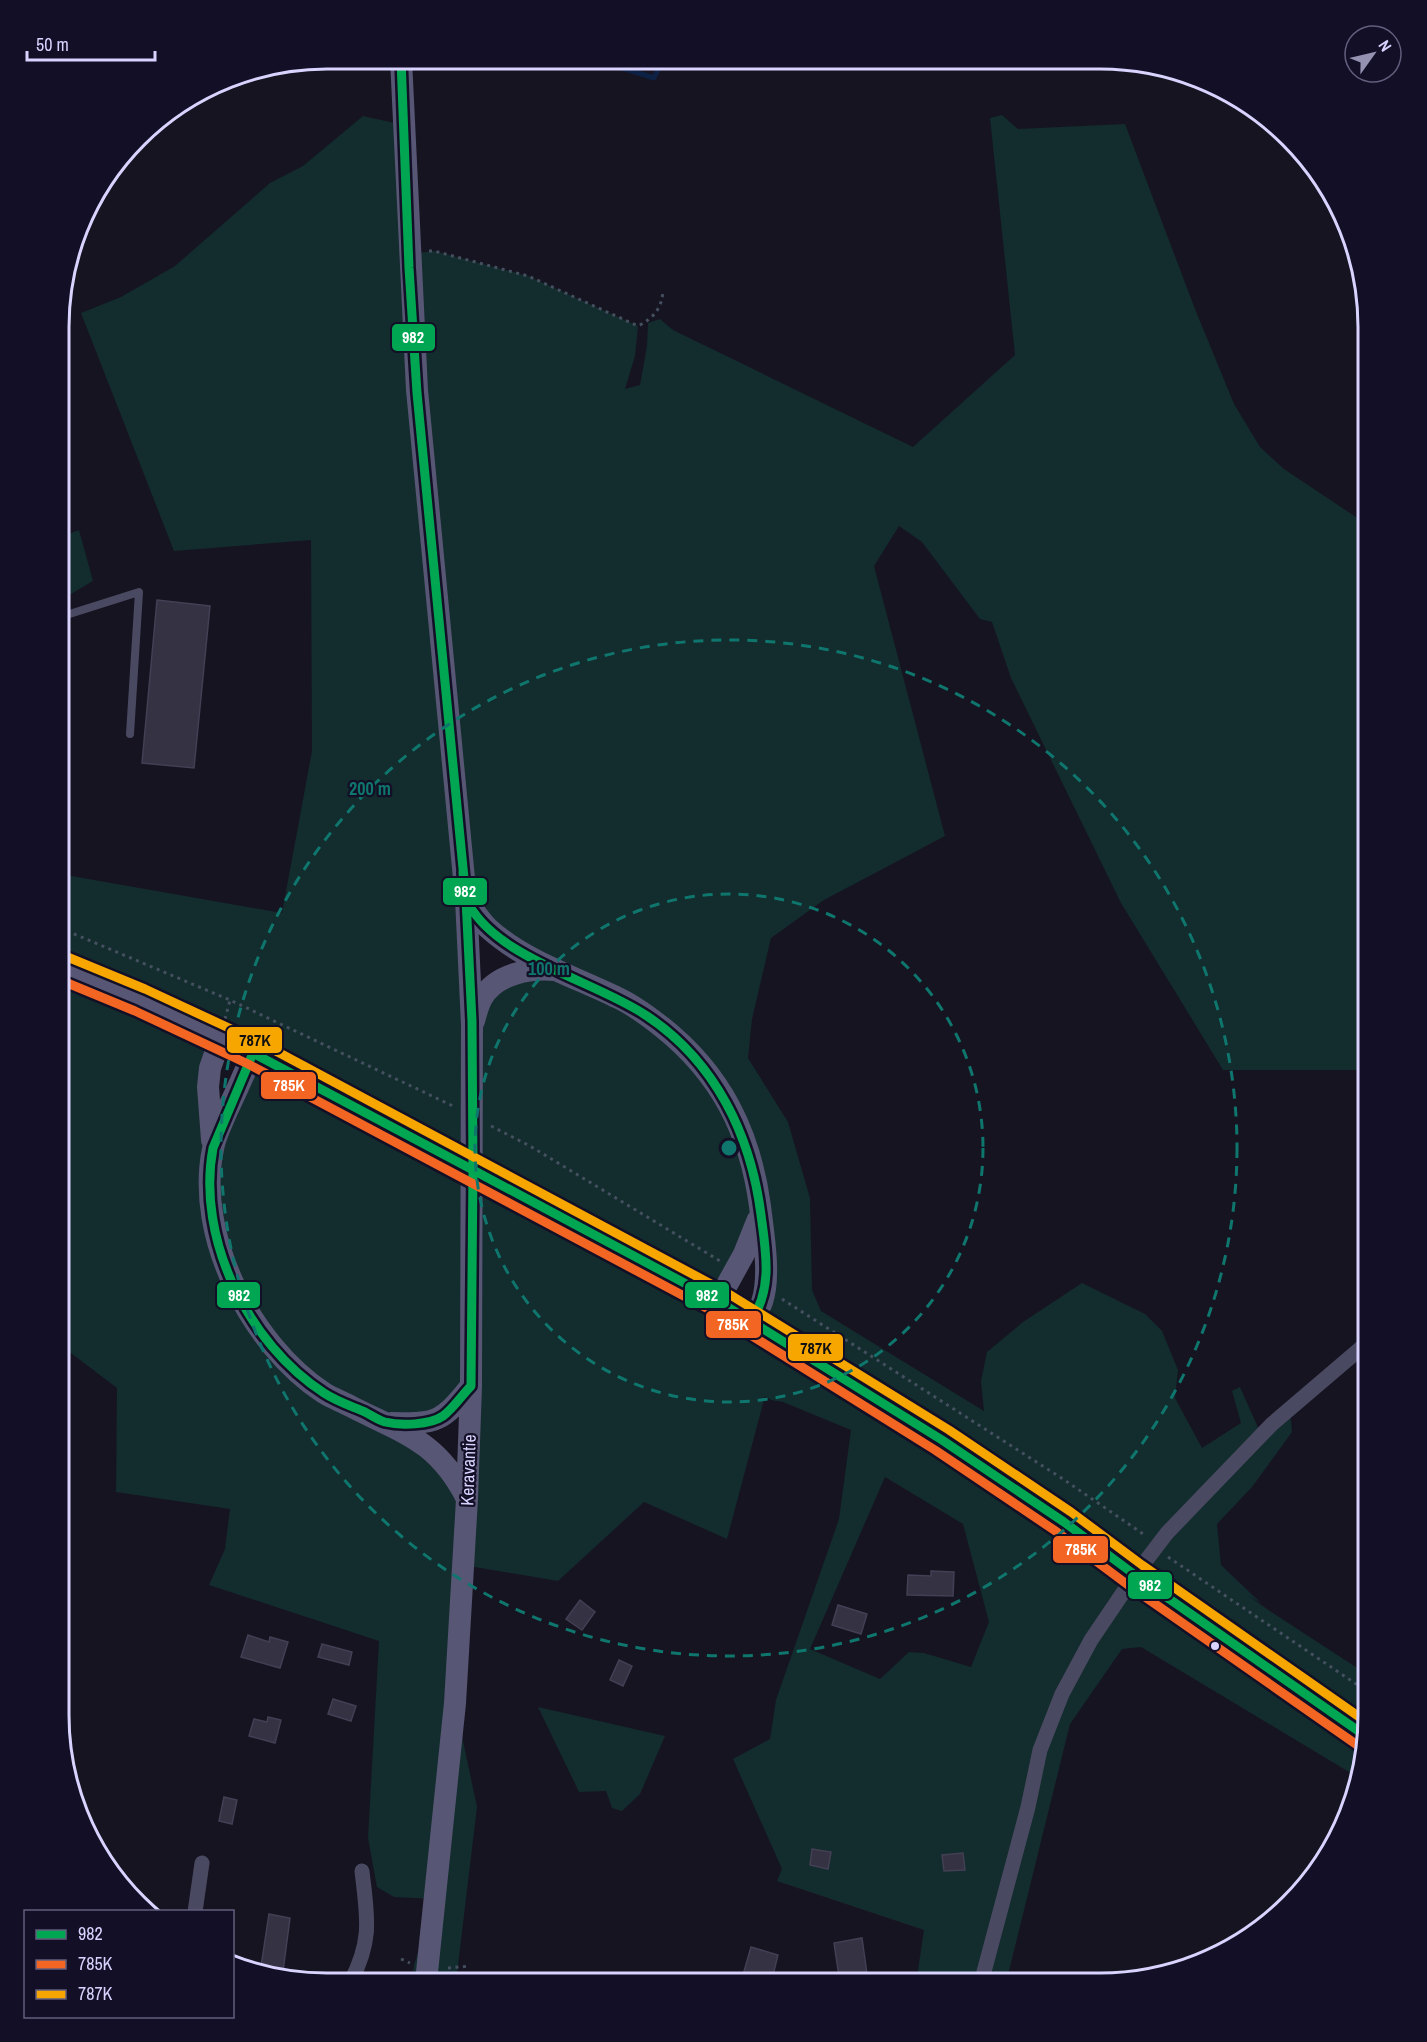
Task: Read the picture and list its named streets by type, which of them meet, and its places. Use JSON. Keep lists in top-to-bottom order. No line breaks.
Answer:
{"streets":{"main road":["Keravantie"]},"lines":["transit line 982","transit line 787K","transit line 785K"],"legend":["982","785K","787K"],"scale_bar":"50 m","north":"top right","rings":["200 m","100 m"]}
